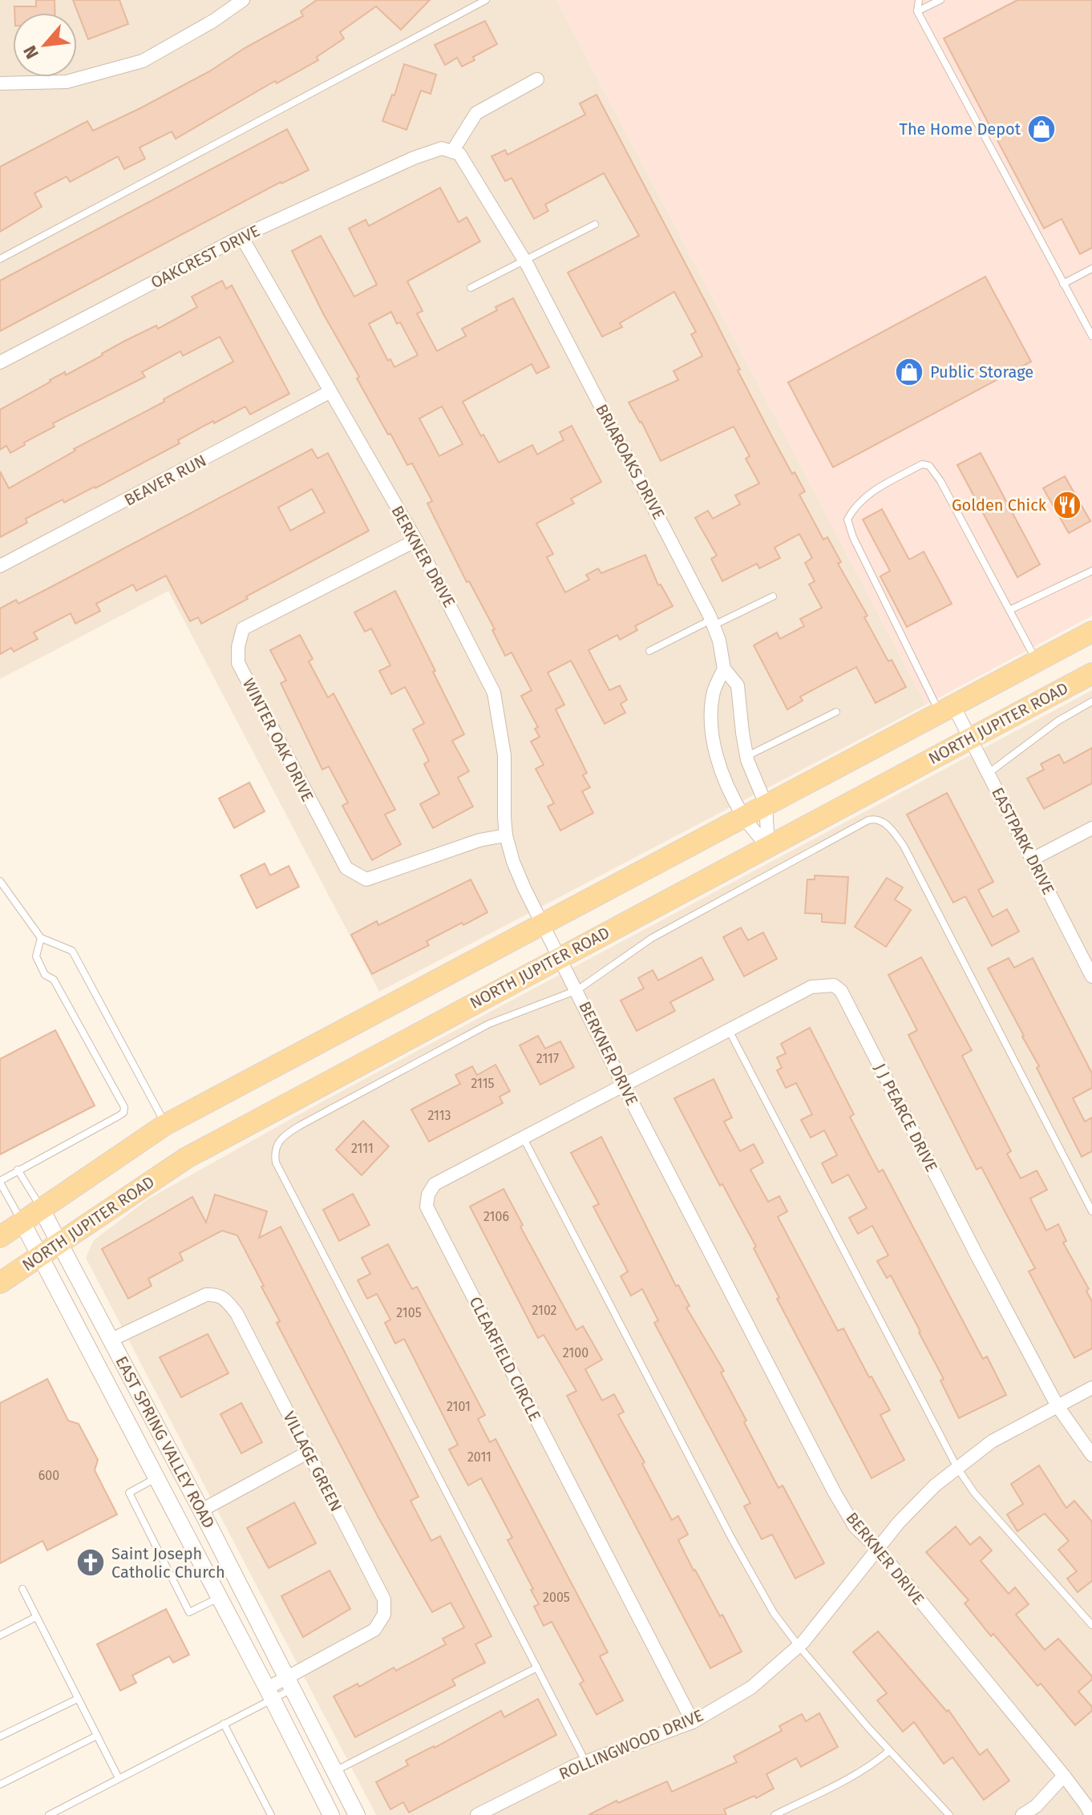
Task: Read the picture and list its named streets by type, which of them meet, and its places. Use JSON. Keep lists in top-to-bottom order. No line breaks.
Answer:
{"streets":{"main road":["NORTH JUPITER ROAD"],"street":["OAKCREST DRIVE","BRIAROAKS DRIVE","BEAVER RUN","BERKNER DRIVE","WINTER OAK DRIVE","EASTPARK DRIVE","J J PEARCE DRIVE","CLEARFIELD CIRCLE","EAST SPRING VALLEY ROAD","VILLAGE GREEN","ROLLINGWOOD DRIVE"]},"crossings":[["OAKCREST DRIVE","BRIAROAKS DRIVE"],["OAKCREST DRIVE","BERKNER DRIVE"],["BRIAROAKS DRIVE","NORTH JUPITER ROAD"],["BEAVER RUN","BERKNER DRIVE"],["BERKNER DRIVE","NORTH JUPITER ROAD"],["BERKNER DRIVE","WINTER OAK DRIVE"],["BERKNER DRIVE","J J PEARCE DRIVE"],["BERKNER DRIVE","CLEARFIELD CIRCLE"],["BERKNER DRIVE","ROLLINGWOOD DRIVE"],["NORTH JUPITER ROAD","EASTPARK DRIVE"],["NORTH JUPITER ROAD","EAST SPRING VALLEY ROAD"],["J J PEARCE DRIVE","CLEARFIELD CIRCLE"],["J J PEARCE DRIVE","ROLLINGWOOD DRIVE"],["CLEARFIELD CIRCLE","ROLLINGWOOD DRIVE"],["EAST SPRING VALLEY ROAD","VILLAGE GREEN"]],"places":{"shop":["The Home Depot","Public Storage"],"restaurant":["Golden Chick"],"church":["Saint Joseph Catholic Church"]},"house_numbers":["2117","2115","2113","2111","2106","2102","2105","2100","2101","2011","600","2005"],"north":"bottom left"}
